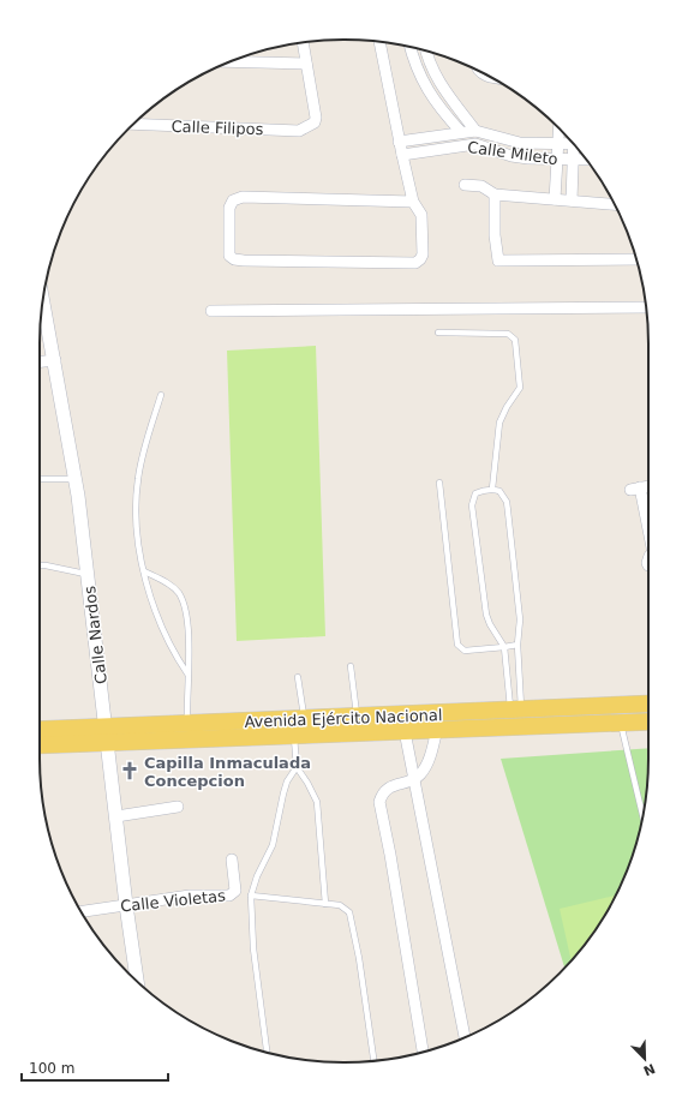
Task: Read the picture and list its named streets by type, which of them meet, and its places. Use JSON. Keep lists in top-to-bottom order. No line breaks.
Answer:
{"streets":{"main road":["Avenida Ejército Nacional"],"street":["Calle Filipos","Calle Mileto","Calle Nardos","Calle Violetas"]},"crossings":[["Calle Nardos","Avenida Ejército Nacional"],["Calle Nardos","Calle Violetas"]],"places":{"church":["Capilla Inmaculada Concepcion"]},"scale_bar":"100 m","north":"bottom right"}
